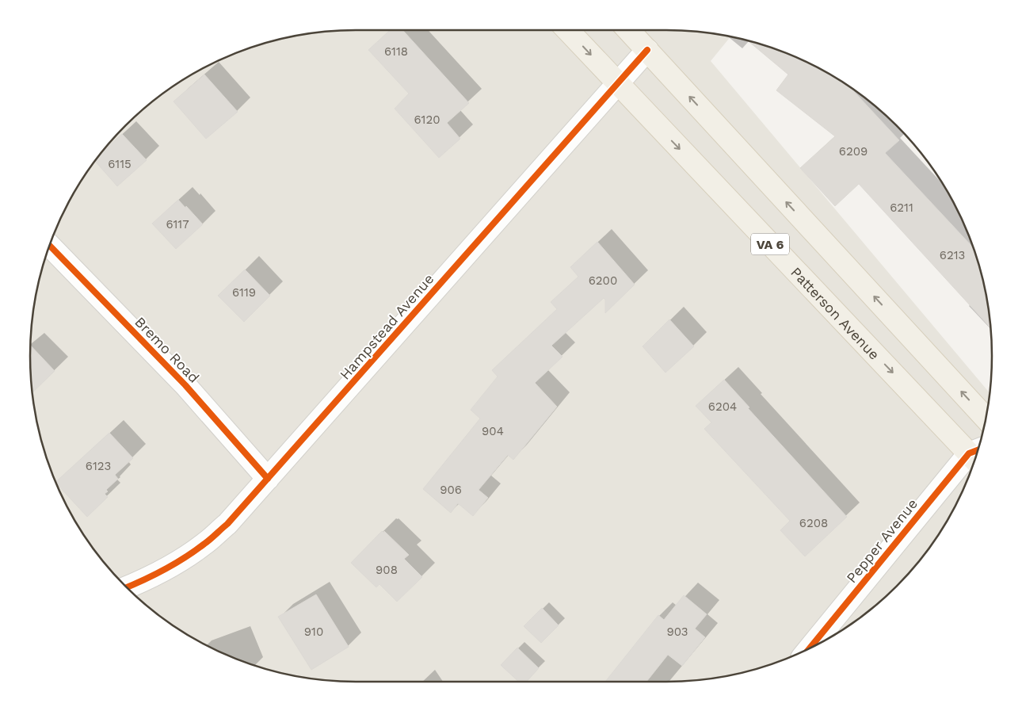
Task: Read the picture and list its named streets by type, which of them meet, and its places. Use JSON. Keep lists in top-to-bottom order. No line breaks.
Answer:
{"streets":{"main road":["VA 6","Patterson Avenue"],"street":["Hampstead Avenue","Bremo Road","Pepper Avenue"]},"crossings":[["VA 6","Hampstead Avenue"],["Patterson Avenue","Hampstead Avenue"],["Hampstead Avenue","Bremo Road"]],"house_numbers":["6118","6120","6209","6115","6211","6117","6213","6200","6119","6204","904","6123","906","6208","908","910","903"]}
